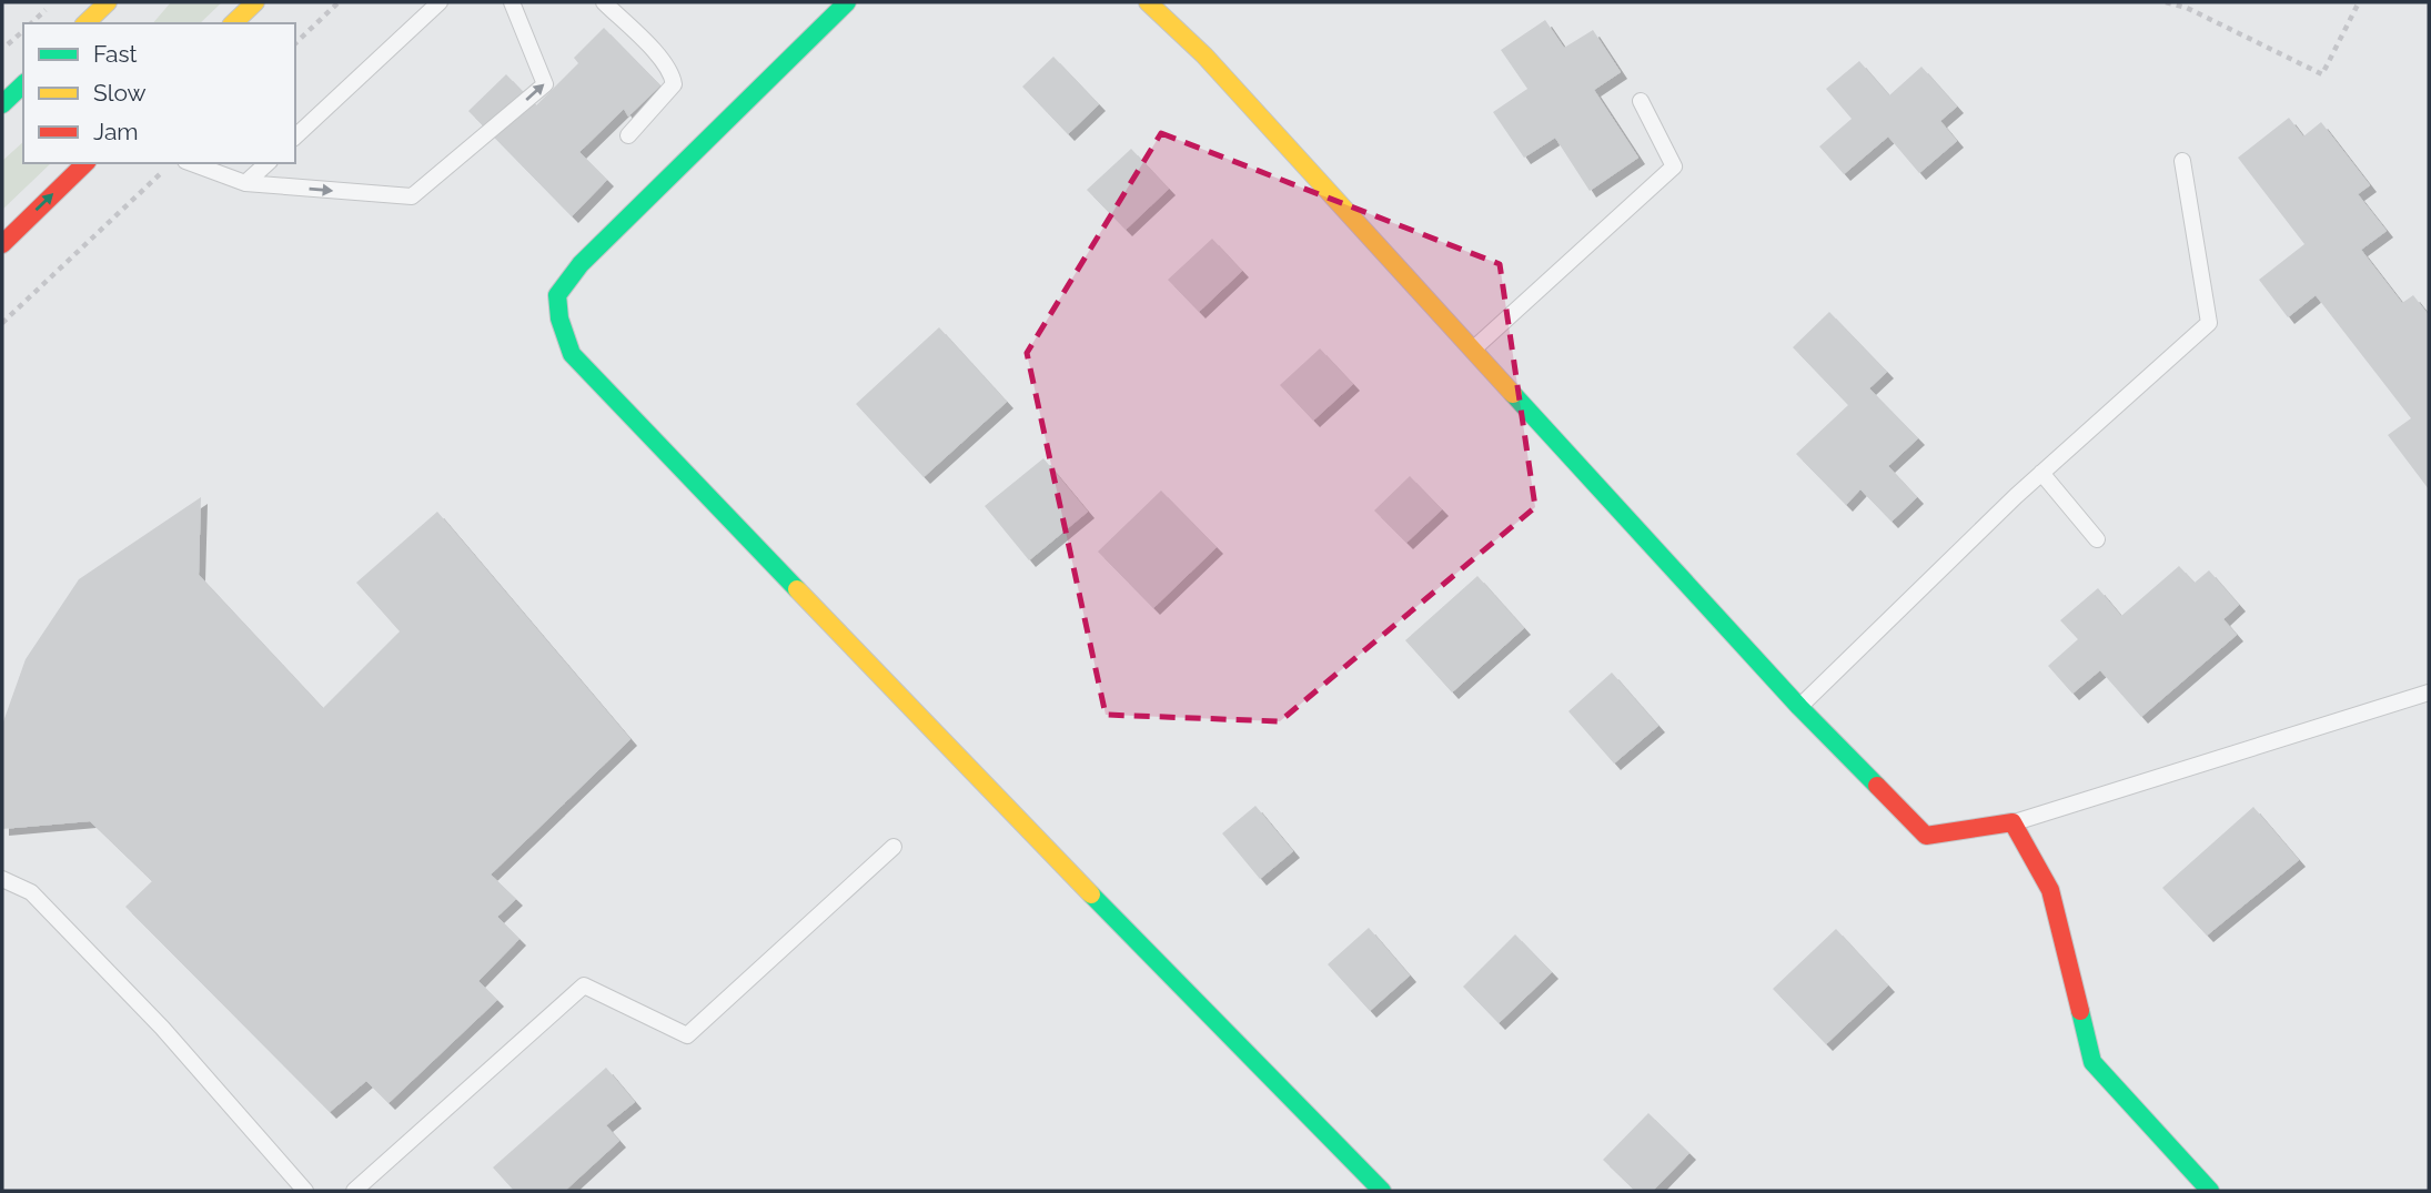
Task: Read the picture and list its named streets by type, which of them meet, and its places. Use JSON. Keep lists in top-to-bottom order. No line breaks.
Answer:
{"legend":["Fast","Slow","Jam"]}
